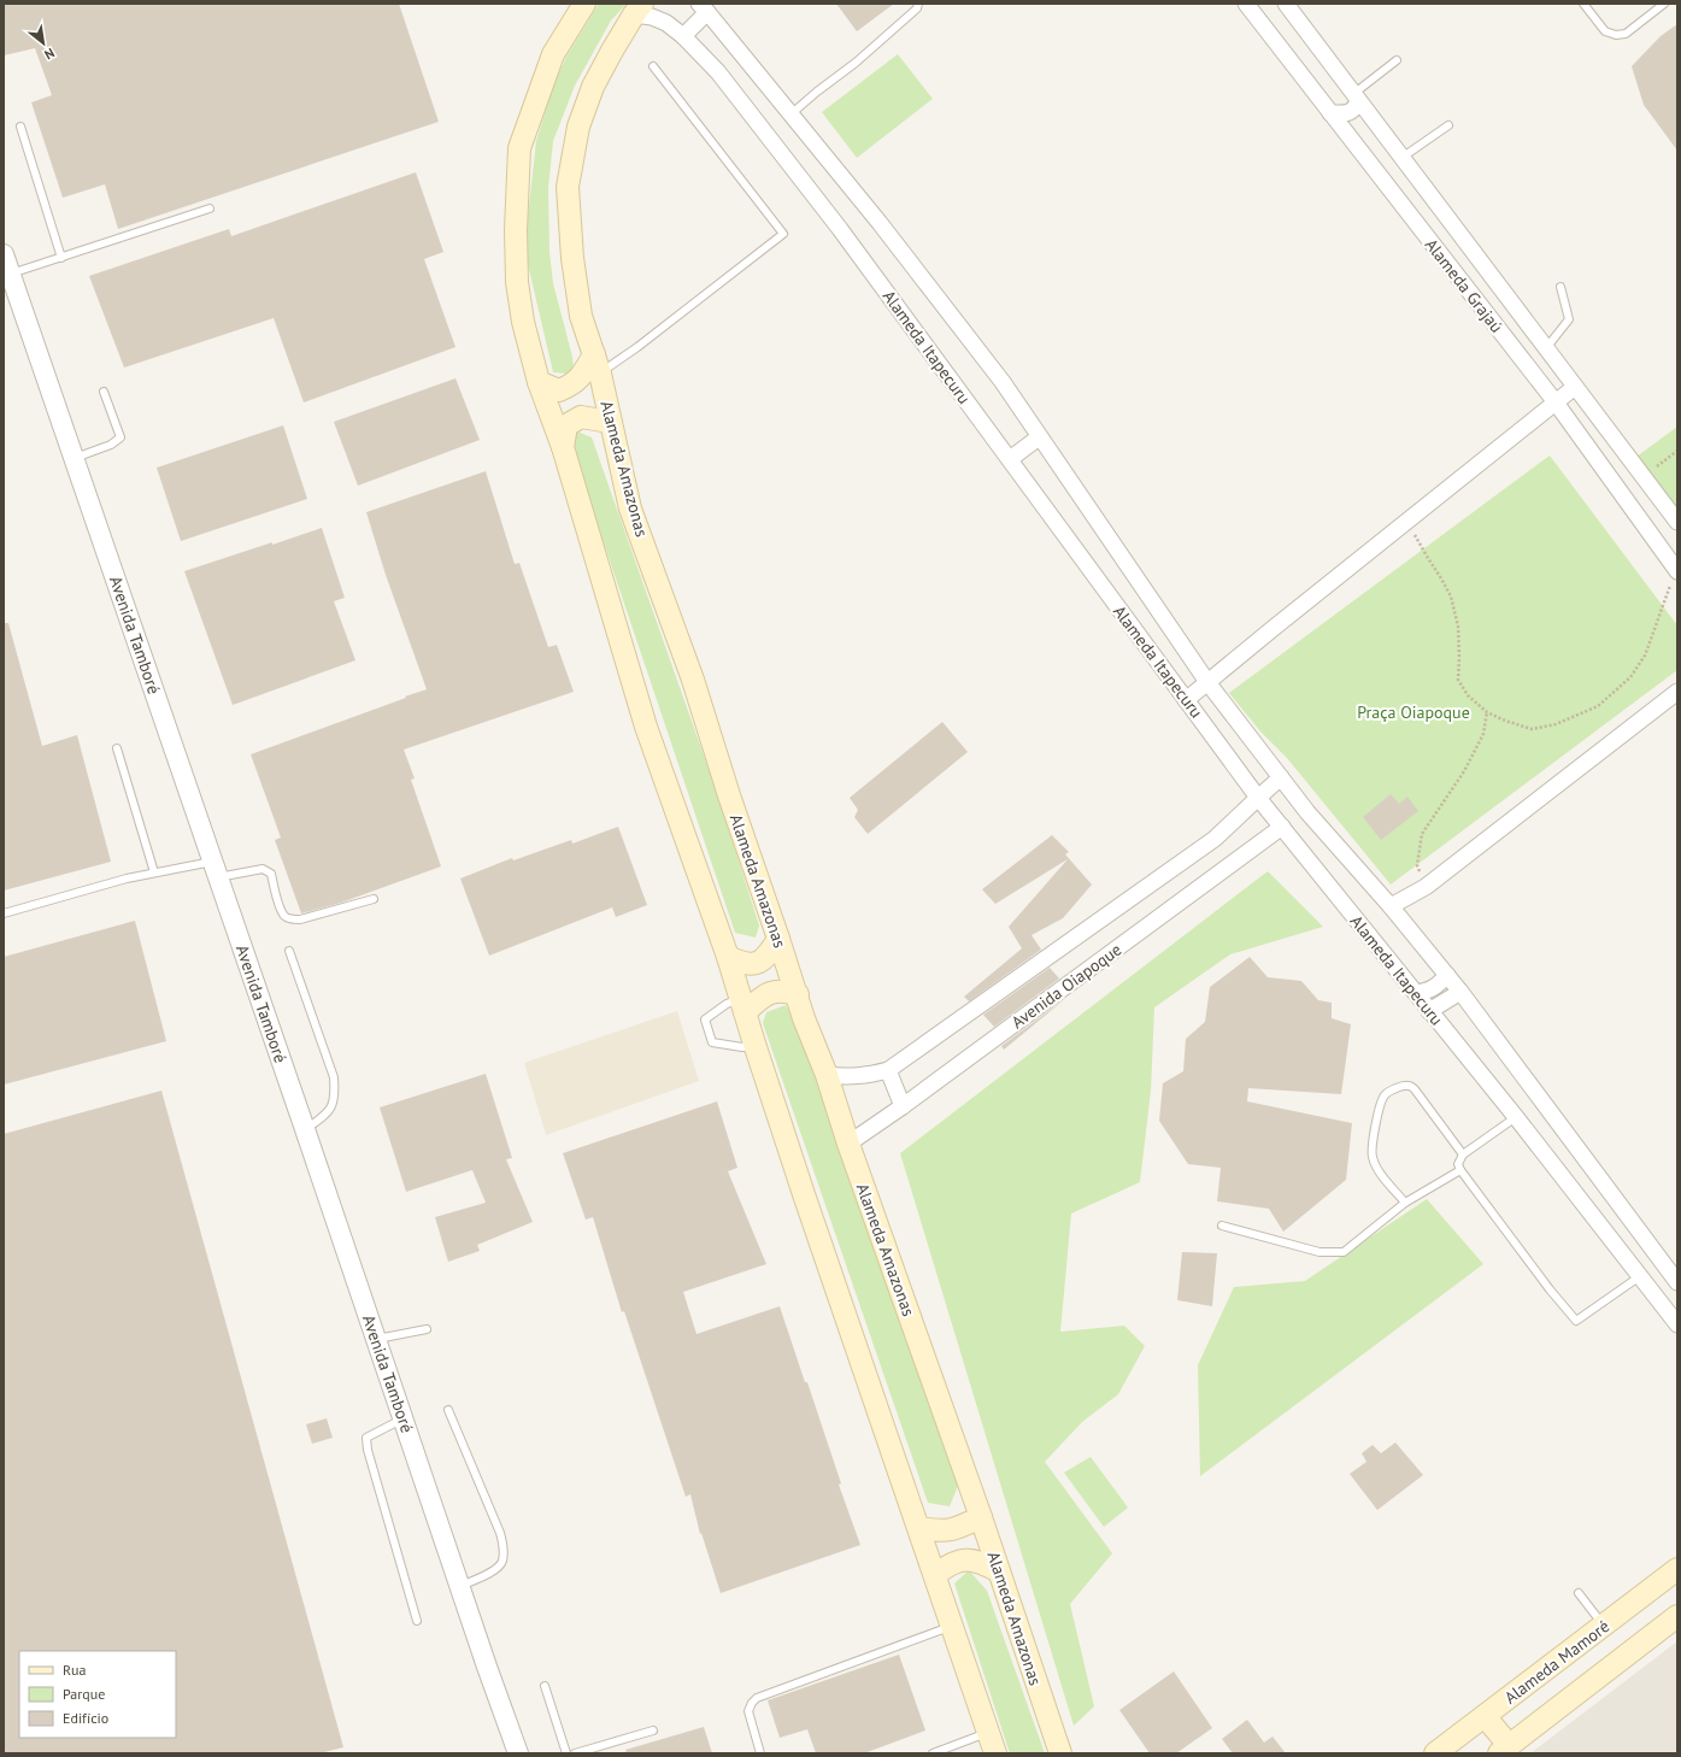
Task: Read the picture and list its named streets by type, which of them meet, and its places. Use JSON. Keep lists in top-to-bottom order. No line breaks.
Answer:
{"streets":{"main road":["Alameda Amazonas","Alameda Mamoré"],"street":["Alameda Grajaú","Alameda Itapecuru","Avenida Tamboré","Avenida Oiapoque"]},"crossings":[["Alameda Itapecuru","Alameda Amazonas"],["Alameda Itapecuru","Avenida Oiapoque"],["Alameda Amazonas","Avenida Oiapoque"]],"parks":["Praça Oiapoque"],"legend":["Rua","Parque","Edifício"],"north":"bottom right"}
